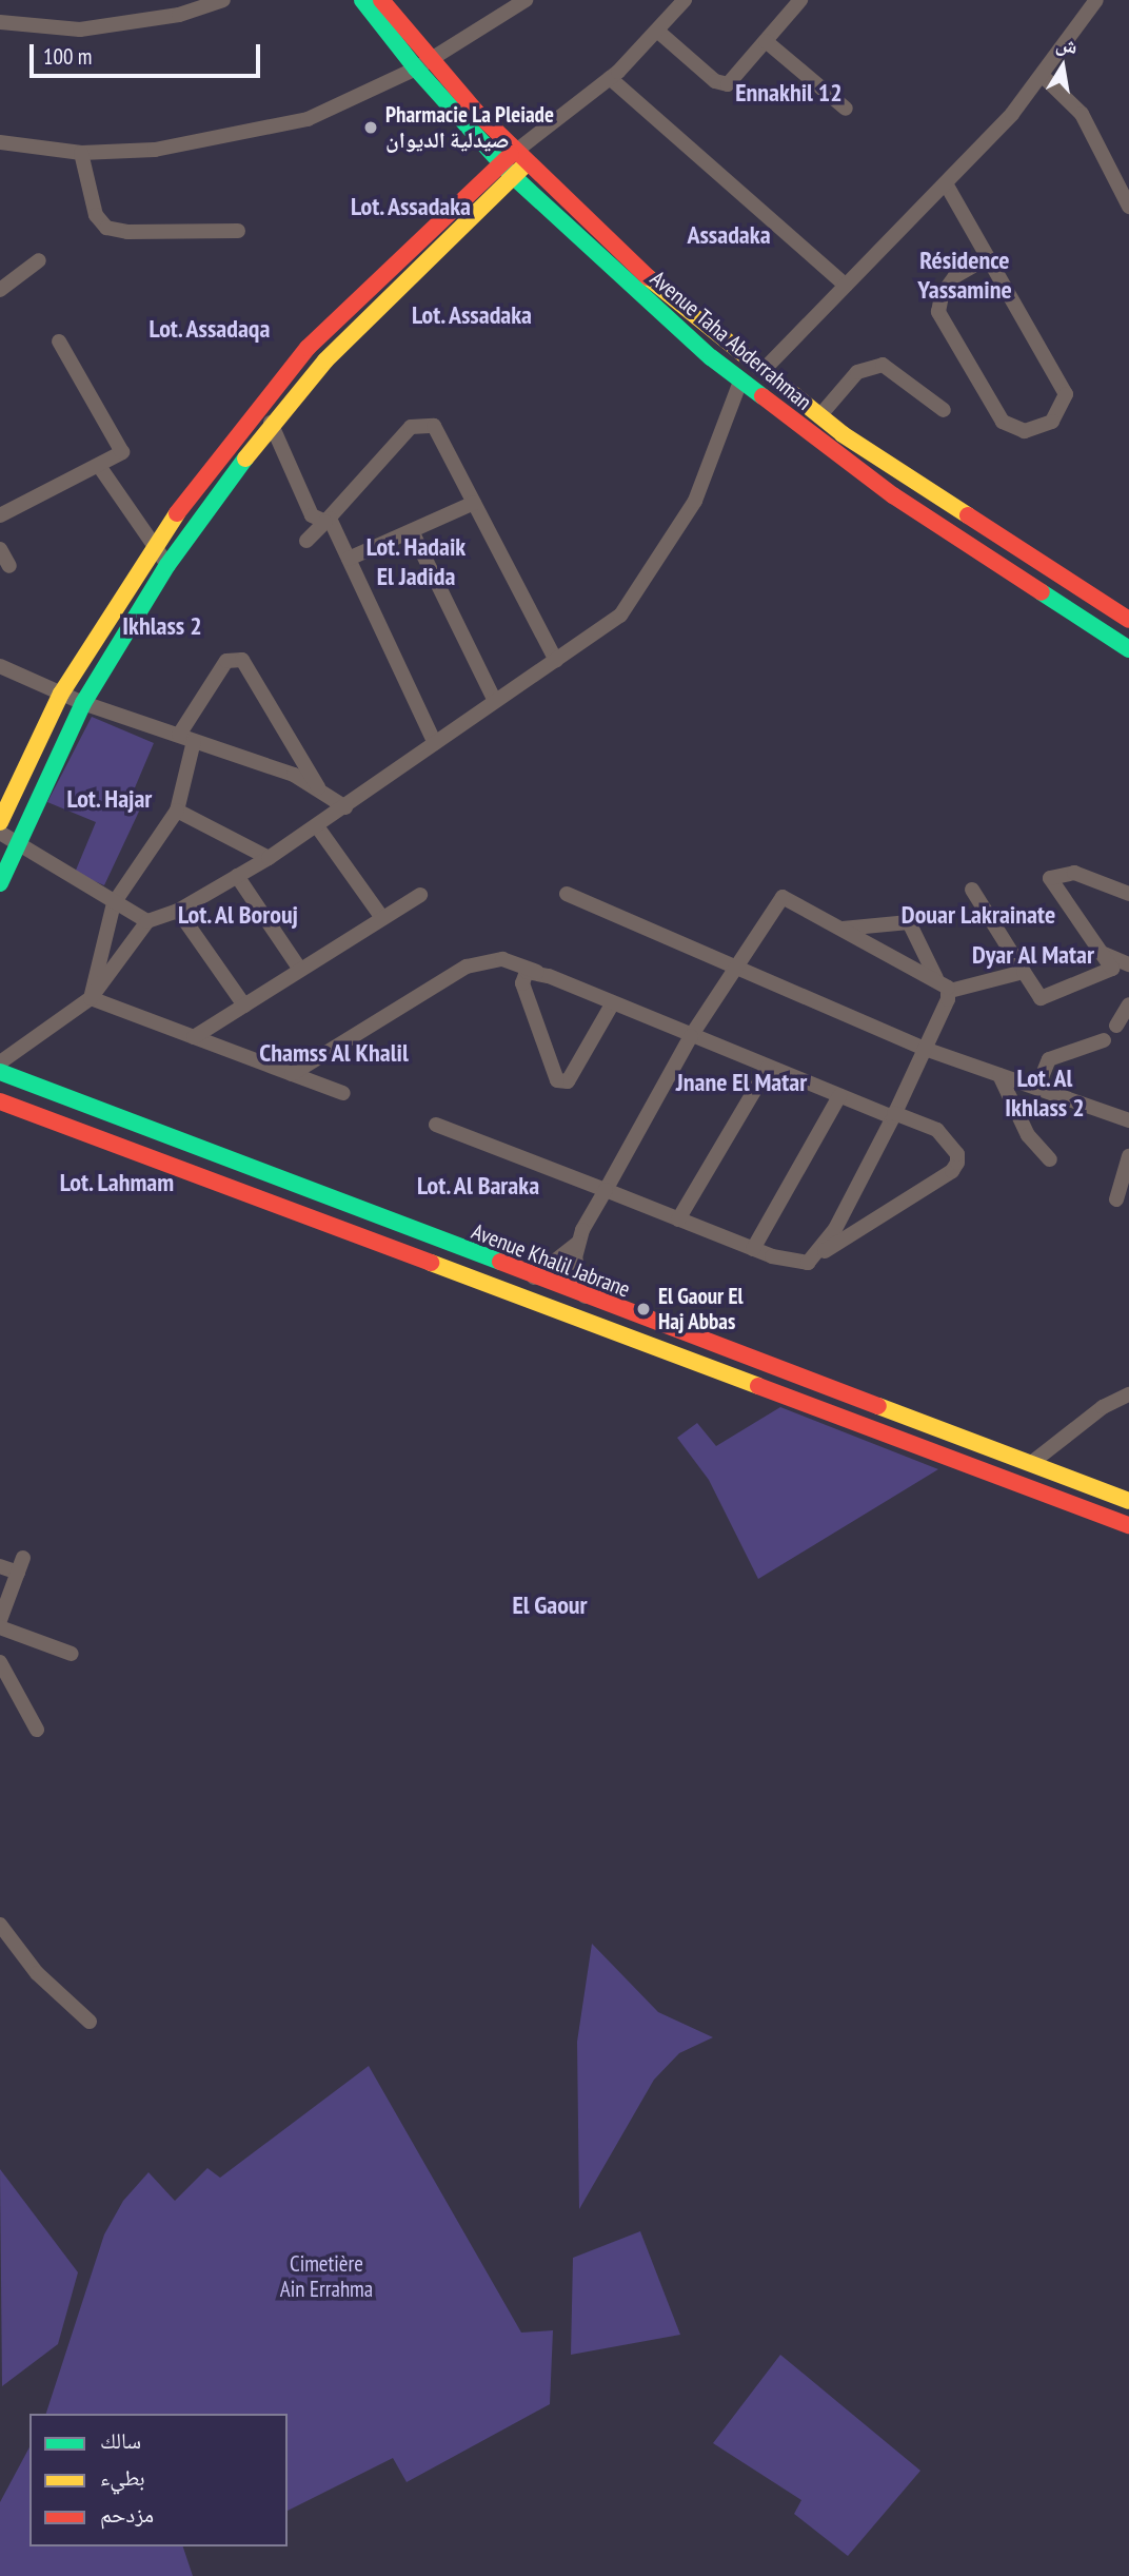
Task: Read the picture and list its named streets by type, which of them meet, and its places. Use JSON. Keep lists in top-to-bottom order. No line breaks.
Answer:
{"streets":{"street":["Avenue Taha Abderrahman","Avenue Khalil Jabrane"]},"districts":["Ennakhil 12","Lot. Assadaka","Assadaka","Résidence Yassamine","Lot. Assadaka","Lot. Assadaqa","Lot. Hadaik El Jadida","Ikhlass 2","Lot. Hajar","Lot. Al Borouj","Douar Lakrainate","Dyar Al Matar","Chamss Al Khalil","Lot. Al Ikhlass 2","Jnane El Matar","Lot. Lahmam","Lot. Al Baraka","El Gaour"],"parks":["Cimetière Ain Errahma"],"places":["Pharmacie La Pleiade صيدلية الديوان","El Gaour El Haj Abbas"],"legend":["سالك","بطيء","مزدحم"],"scale_bar":"100 m","north":"top"}
